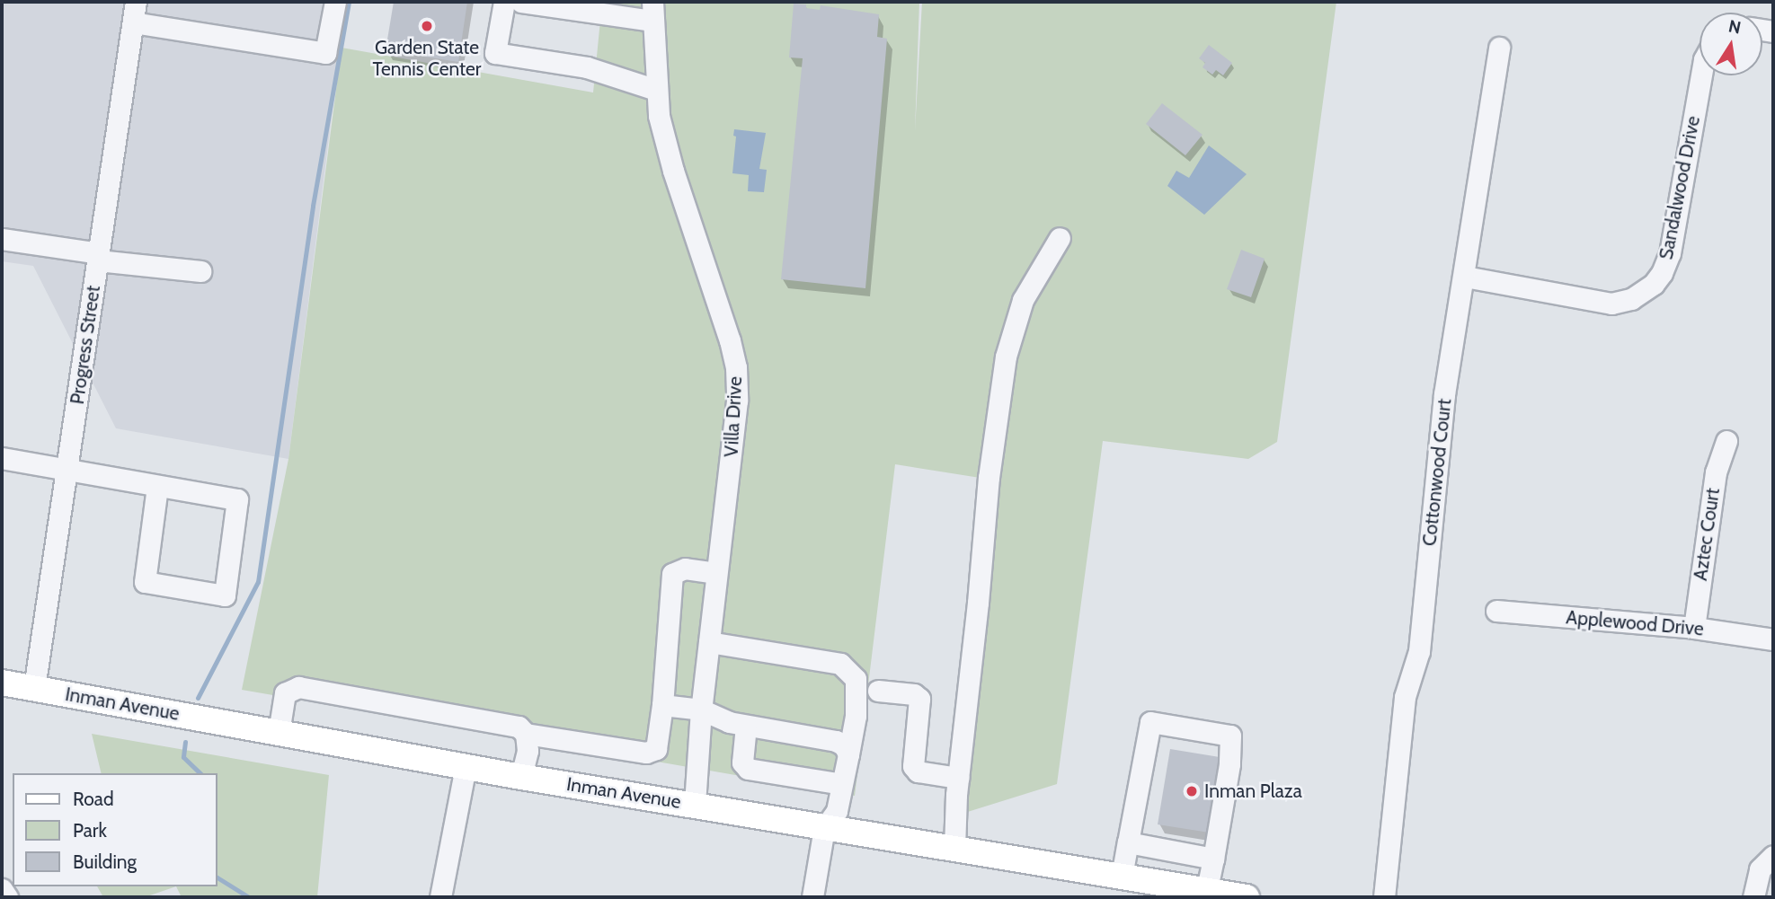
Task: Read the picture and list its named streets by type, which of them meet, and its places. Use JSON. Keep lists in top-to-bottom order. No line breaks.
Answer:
{"streets":{"main road":["Inman Avenue"],"street":["Sandalwood Drive","Progress Street","Villa Drive","Cottonwood Court","Aztec Court","Applewood Drive"]},"crossings":[["Sandalwood Drive","Cottonwood Court"],["Progress Street","Inman Avenue"],["Villa Drive","Inman Avenue"],["Aztec Court","Applewood Drive"]],"places":["Garden State Tennis Center","Inman Plaza"],"legend":["Road","Park","Building"],"north":"top"}
